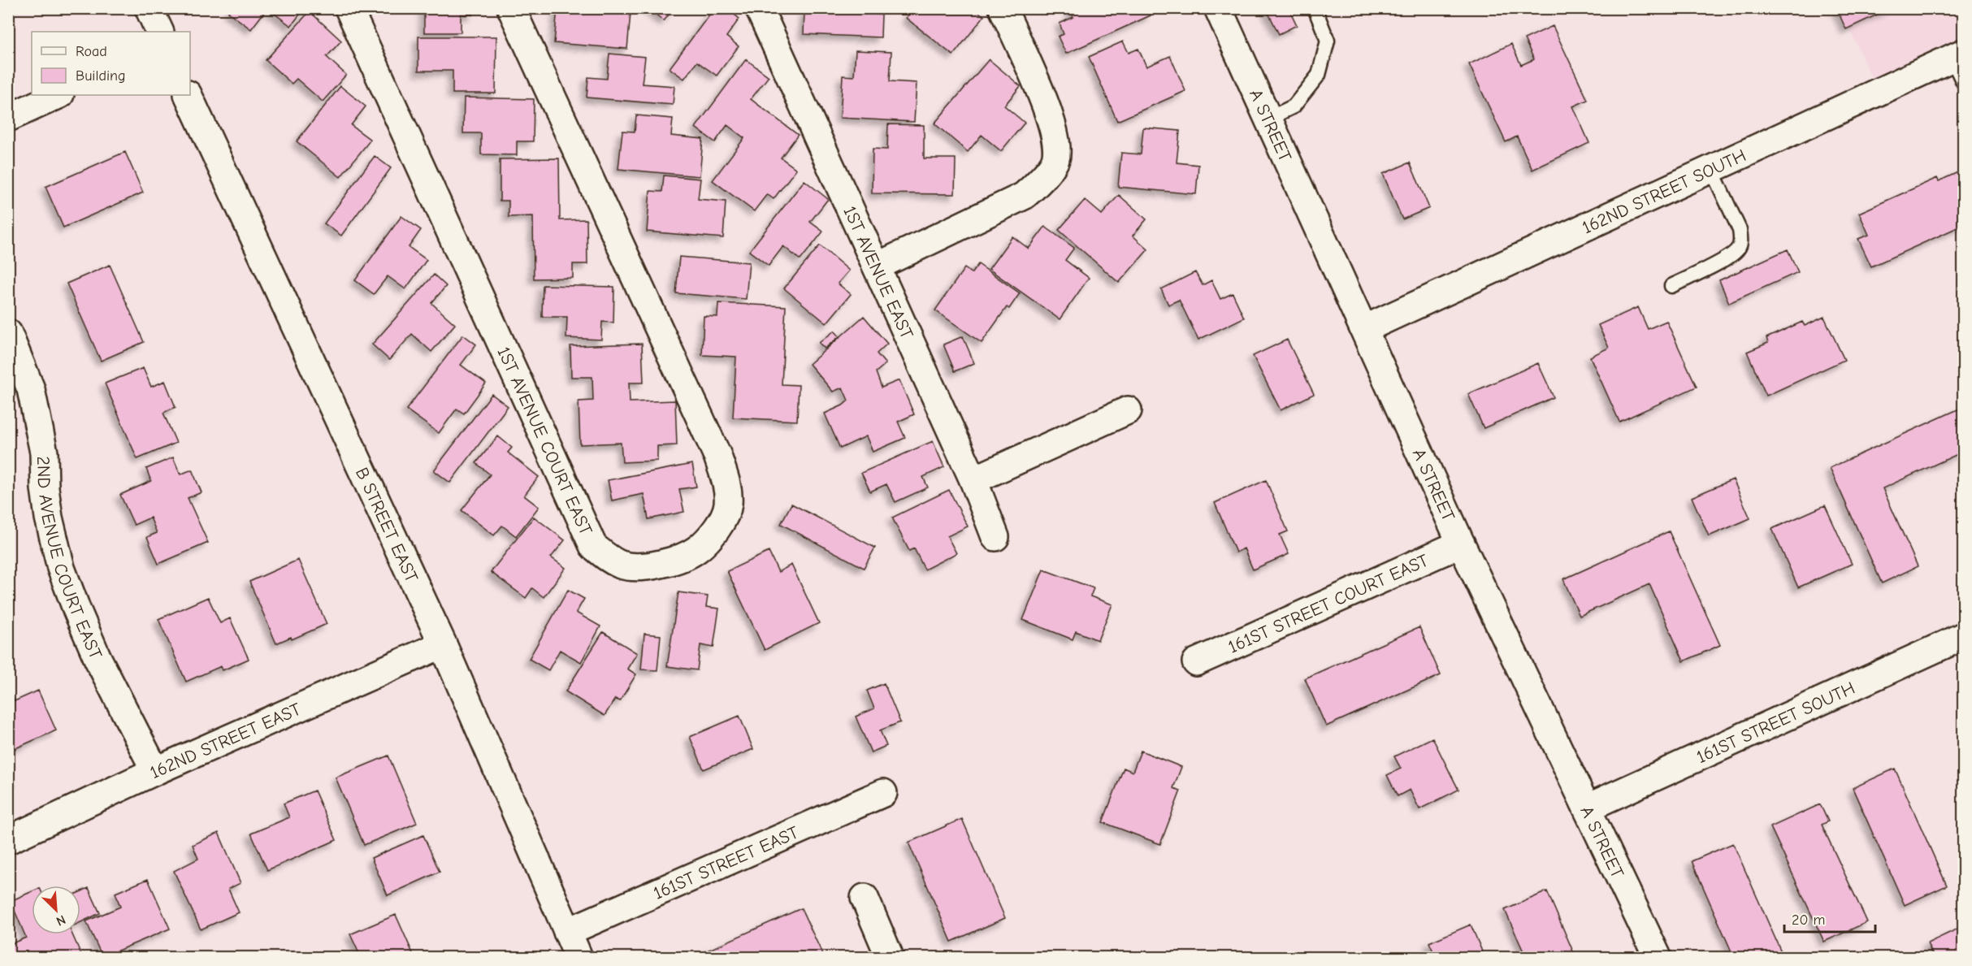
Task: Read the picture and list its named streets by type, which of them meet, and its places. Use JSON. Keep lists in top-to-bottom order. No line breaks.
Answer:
{"streets":{"street":["A STREET","162ND STREET SOUTH","1ST AVENUE EAST","1ST AVENUE COURT EAST","B STREET EAST","2ND AVENUE COURT EAST","161ST STREET COURT EAST","161ST STREET SOUTH","162ND STREET EAST","161ST STREET EAST"]},"crossings":[["A STREET","162ND STREET SOUTH"],["A STREET","161ST STREET COURT EAST"],["A STREET","161ST STREET SOUTH"],["B STREET EAST","162ND STREET EAST"],["B STREET EAST","161ST STREET EAST"],["2ND AVENUE COURT EAST","162ND STREET EAST"]],"legend":["Road","Building"],"scale_bar":"20 m","north":"bottom right"}
